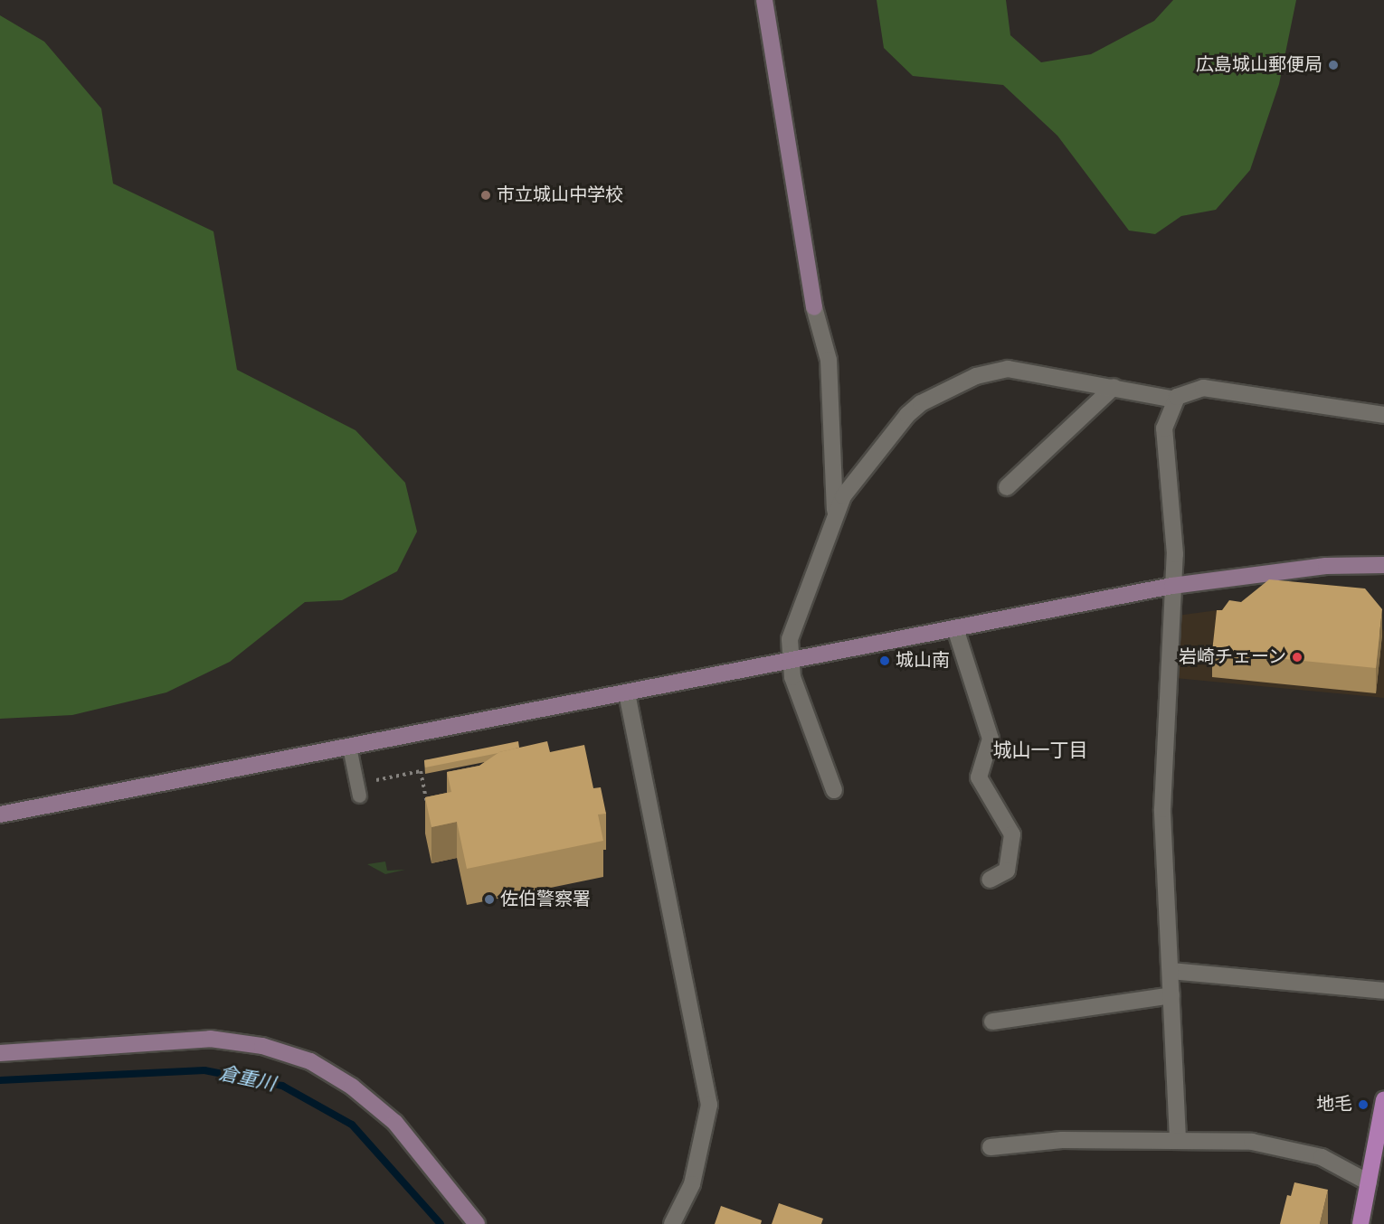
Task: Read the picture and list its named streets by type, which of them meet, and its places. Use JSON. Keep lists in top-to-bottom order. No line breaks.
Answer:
{"districts":["城山一丁目"],"water":["倉重川"],"places":["広島城山郵便局","市立城山中学校","岩崎チェーン","城山南","佐伯警察署","地毛"]}
